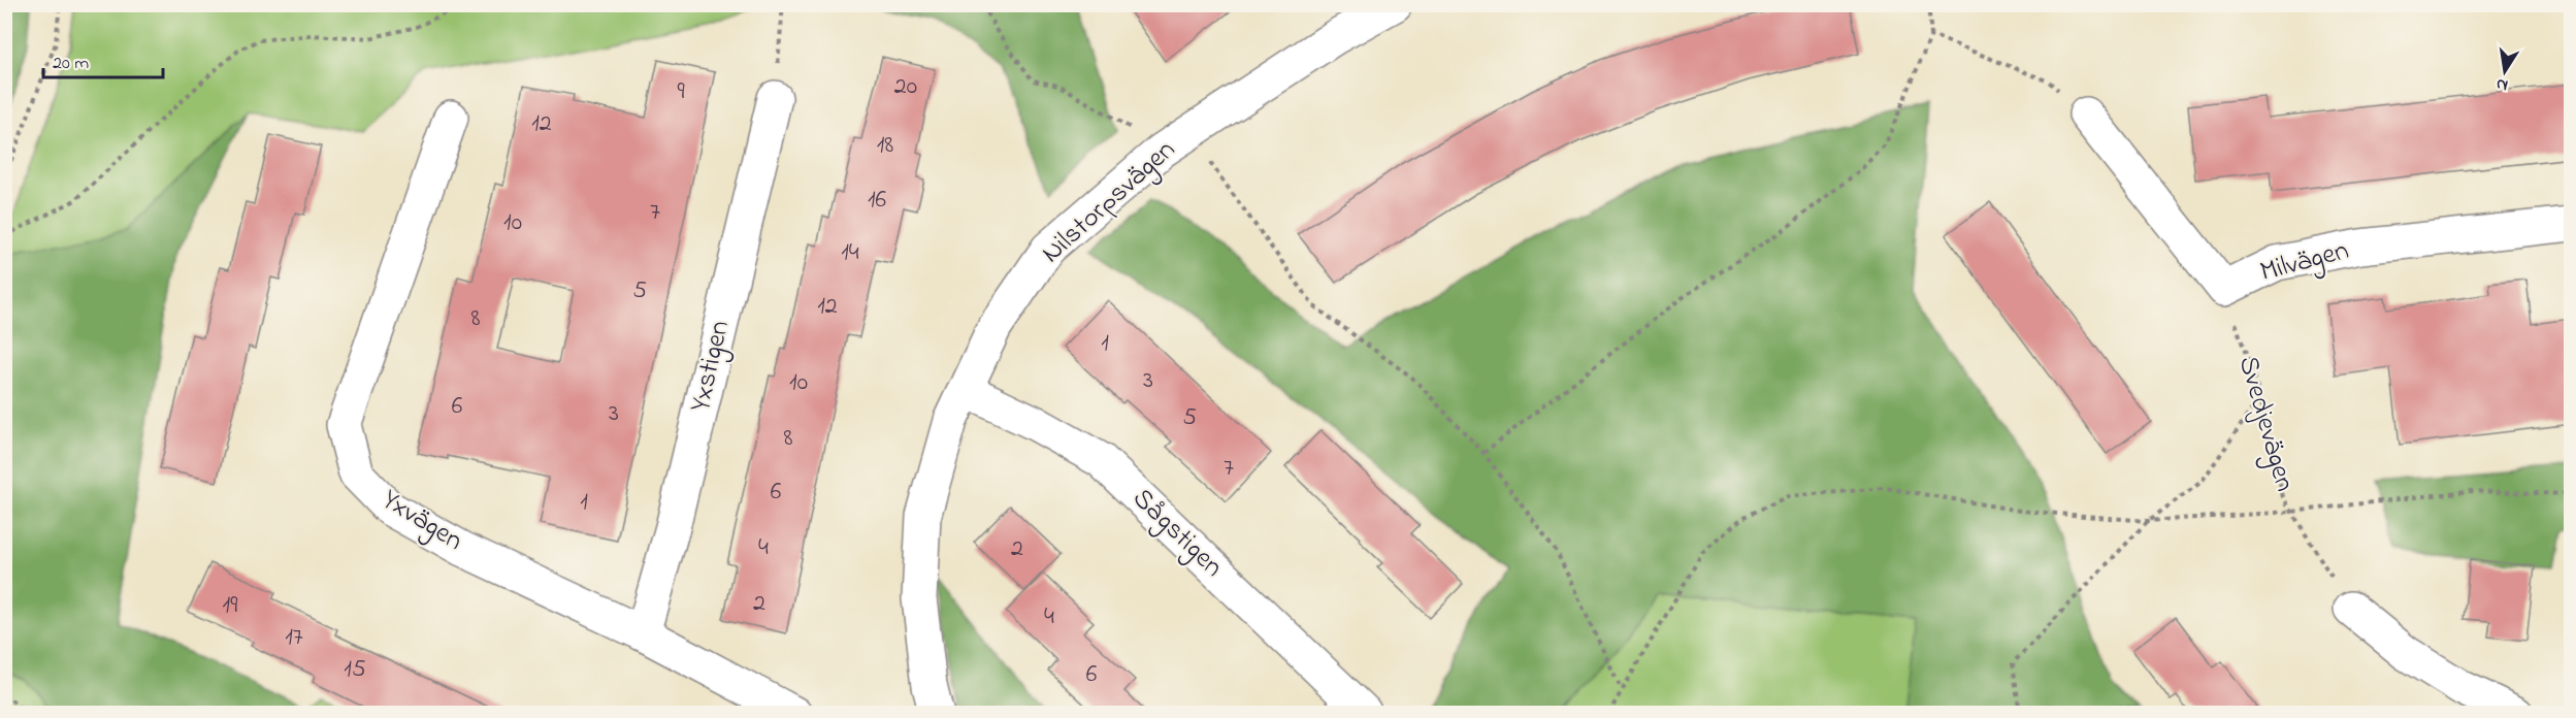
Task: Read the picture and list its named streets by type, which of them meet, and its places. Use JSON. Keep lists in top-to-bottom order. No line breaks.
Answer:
{"streets":{"street":["Nilstorpsvägen","Milvägen","Yxstigen","Yxvägen","Sågstigen"],"path":["Svedjevägen"]},"crossings":[["Nilstorpsvägen","Sågstigen"],["Milvägen","Svedjevägen"],["Yxstigen","Yxvägen"]],"house_numbers":["20","9","12","18","16","7","10","14","5","12","8","1","3","10","6","3","5","8","7","6","1","4","2","2","19","4","17","15","6"],"scale_bar":"20 m","north":"bottom"}
